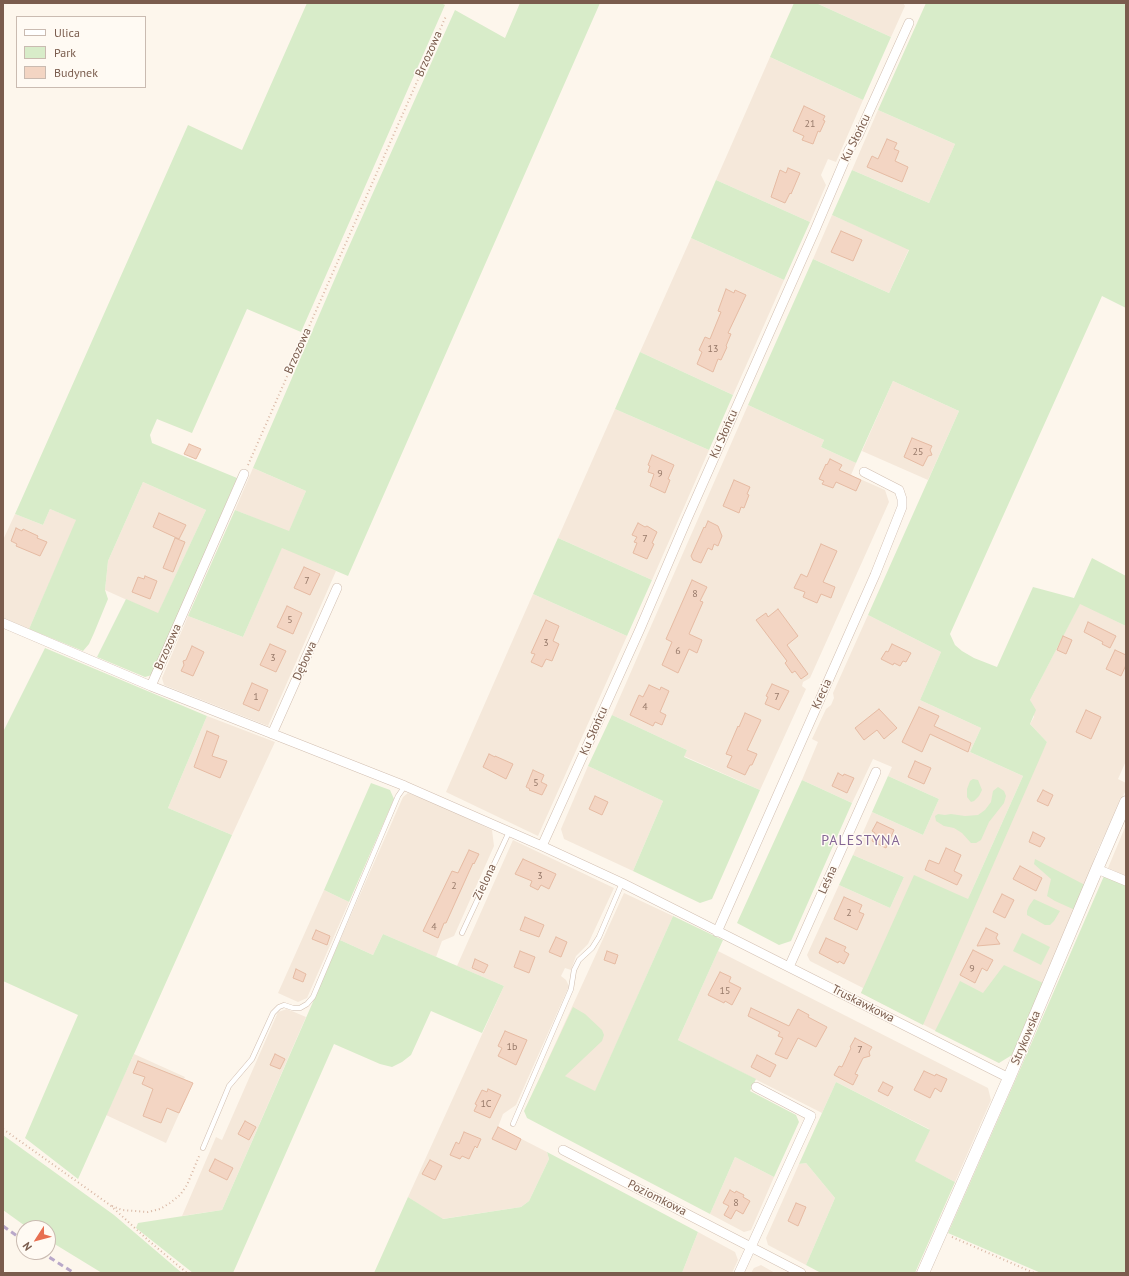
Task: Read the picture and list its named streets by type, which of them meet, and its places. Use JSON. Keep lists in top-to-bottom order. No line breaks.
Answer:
{"streets":{"street":["Brzozowa","Ku Słońcu","Dębowa","Krecia","Leśna","Truskawkowa","Strykowska","Poziomkowa"],"lane":["Zielona"]},"crossings":[["Brzozowa","Truskawkowa"],["Ku Słońcu","Truskawkowa"],["Dębowa","Truskawkowa"],["Krecia","Truskawkowa"],["Leśna","Truskawkowa"],["Zielona","Truskawkowa"],["Truskawkowa","Strykowska"]],"districts":["PALESTYNA"],"house_numbers":["21","13","25","9","7","7","8","5","3","6","3","1","7","4","5","3","2","2","4","9","15","1b","7","1C","8"],"legend":["Ulica","Park","Budynek"],"north":"bottom left"}
